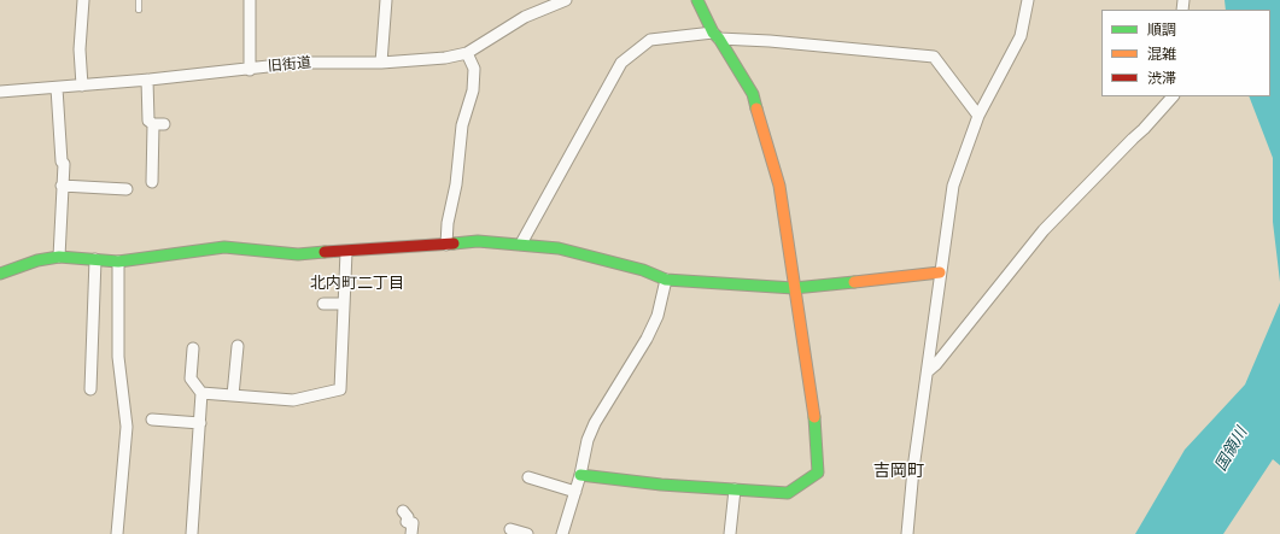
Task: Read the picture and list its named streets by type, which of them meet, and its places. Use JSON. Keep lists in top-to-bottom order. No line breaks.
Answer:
{"streets":{"street":["旧街道"]},"districts":["北内町二丁目","吉岡町"],"water":["国領川"],"legend":["順調","混雑","渋滞"]}
